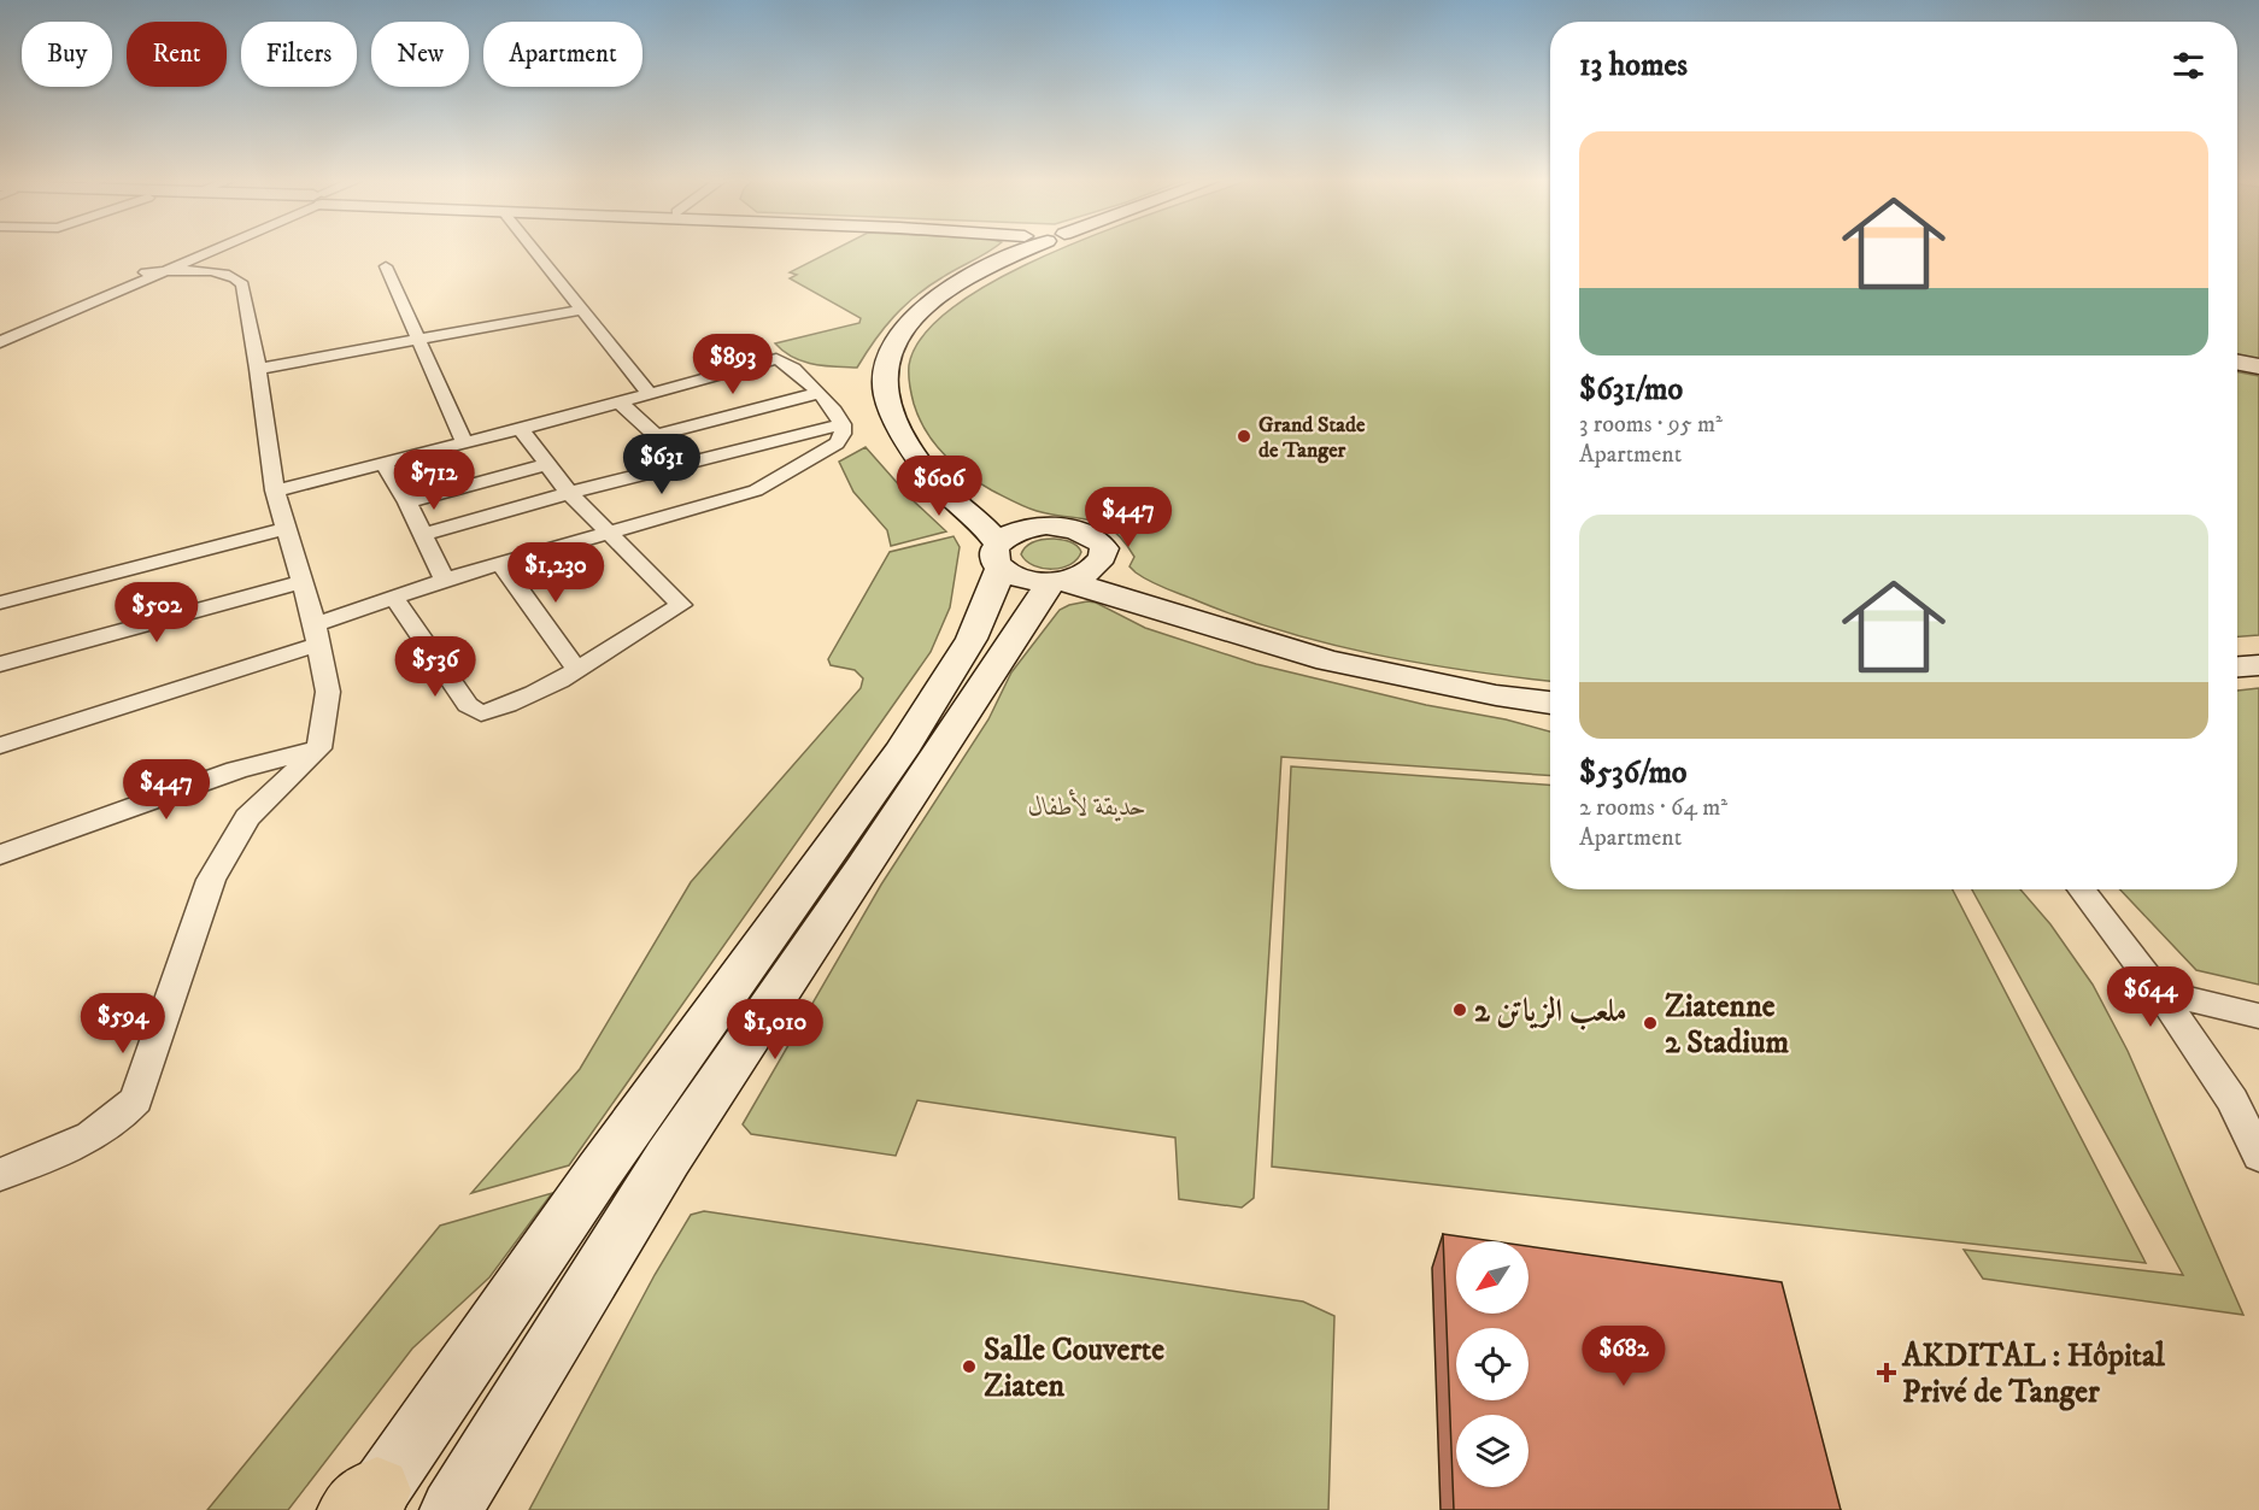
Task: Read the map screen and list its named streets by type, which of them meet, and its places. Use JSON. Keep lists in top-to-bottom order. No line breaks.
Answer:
{"parks":["حديقة لأطفال"],"places":{"other":["Grand Stade de Tanger","ملعب الزياتن 2","Ziatenne 2 Stadium","Salle Couverte Ziaten"],"health":["AKDITAL : Hôpital Privé de Tanger"]},"north":"bottom left","page":{"chip":["Buy","Rent","Filters","New","Apartment"],"heading":"13 homes","list":[{"name":"$631/mo","note":"3 rooms · 95 m² · Apartment"},{"name":"$536/mo","note":"2 rooms · 64 m² · Apartment"}],"price":["$893","$631","$712","$606","$447","$1,230","$502","$536","$447","$644","$594","$1,010","$682"]}}
